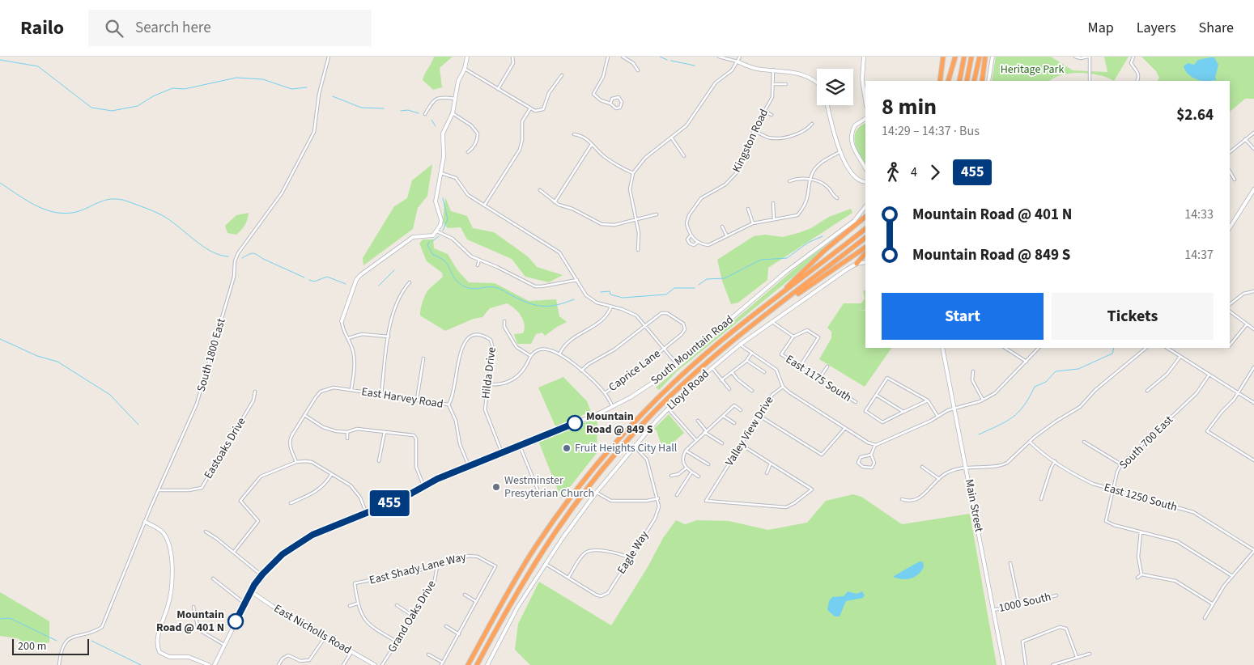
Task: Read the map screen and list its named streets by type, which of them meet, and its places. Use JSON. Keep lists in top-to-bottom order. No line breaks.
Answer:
{"streets":{"street":["Kingston Road","South Mountain Road","South 1800 East","Caprice Lane","Hilda Drive","East 1175 South","Lloyd Road","East Harvey Road","Valley View Drive","South 700 East","Eastoaks Drive","East 1250 South","Main Street","Eagle Way","East Shady Lane Way","1000 South","Grand Oaks Drive","East Nicholls Road"]},"crossings":[["South Mountain Road","Hilda Drive"],["South Mountain Road","East Harvey Road"],["South Mountain Road","East Nicholls Road"],["South 1800 East","Eastoaks Drive"],["Hilda Drive","East Harvey Road"],["Lloyd Road","Eagle Way"],["South 700 East","East 1250 South"],["Main Street","1000 South"],["East Shady Lane Way","Grand Oaks Drive"]],"parks":["Heritage Park"],"places":["Mountain Road @ 849 S","Fruit Heights City Hall","Westminster Presyterian Church","Mountain Road @ 401 N"],"lines":["bus line 455"],"scale_bar":"200 m","page":{"header":"Railo","search":"Search here","nav":["Map","Layers","Share"],"on_map":"455","heading":["8 min","14:29 – 14:37 · Bus","$2.64"],"legs":["4","455"],"list":[{"name":"Mountain Road @ 401 N","value":"14:33"},{"name":"Mountain Road @ 849 S","value":"14:37"}],"buttons":["Start","Tickets"],"scale":"200 m"}}
